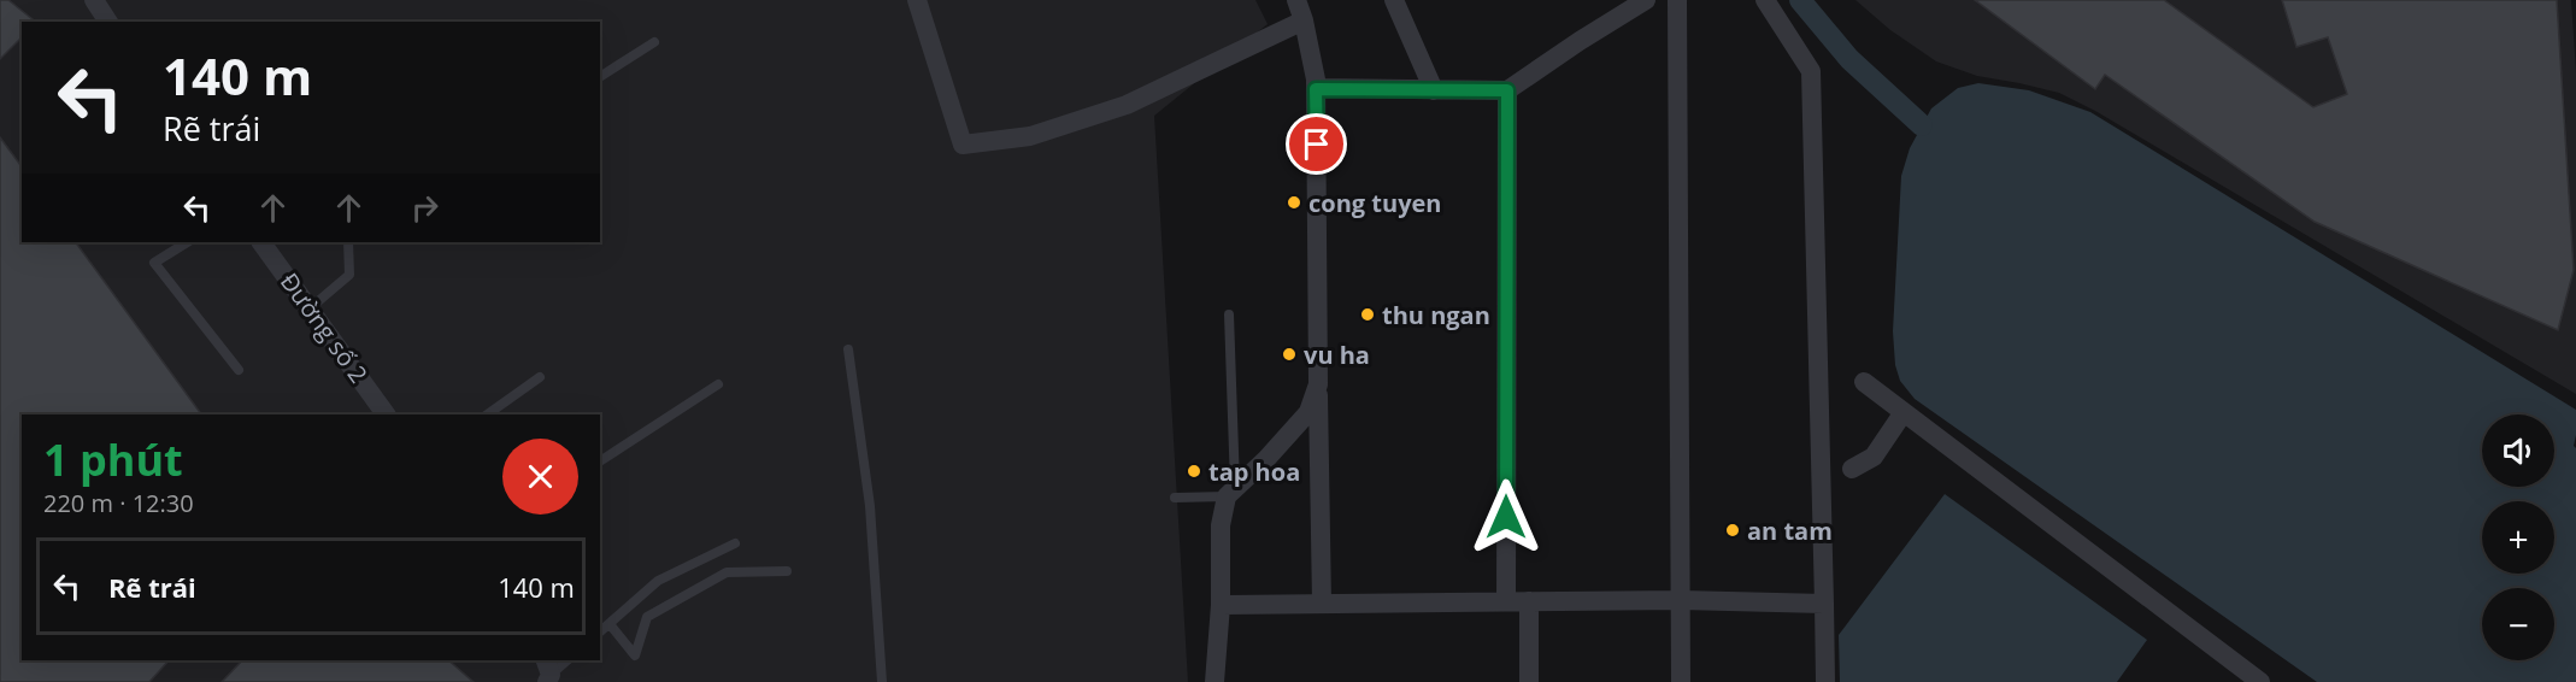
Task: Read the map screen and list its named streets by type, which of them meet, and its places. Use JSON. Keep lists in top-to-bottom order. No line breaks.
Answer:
{"streets":{"street":["Đường số 2"]},"places":["cong tuyen","thu ngan","vu ha","tap hoa","an tam"],"page":{"turn":["140 m","Rẽ trái"],"map_buttons":["+","−"],"heading":["1 phút","220 m · 12:30"],"list":[{"name":"Rẽ trái","value":"140 m"}]}}
